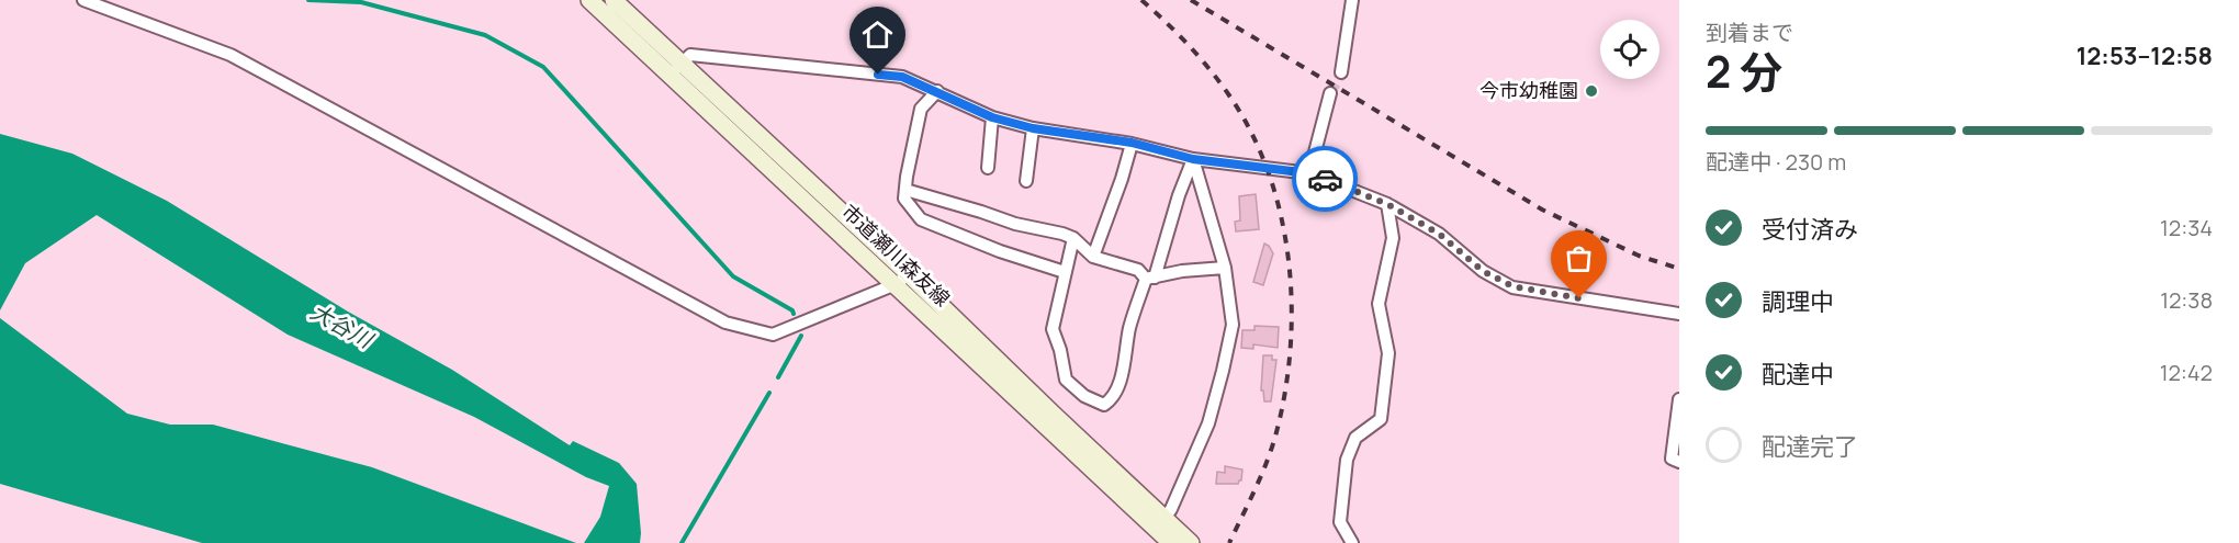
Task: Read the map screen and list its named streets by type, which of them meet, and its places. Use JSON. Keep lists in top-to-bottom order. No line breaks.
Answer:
{"streets":{"street":["市道瀬川森友線"]},"water":["大谷川"],"places":["今市幼稚園"],"page":{"heading":["2 分","到着まで","12:53–12:58"],"bar":"配達中 · 230 m","list":[["受付済み","12:34"],["調理中","12:38"],["配達中","12:42"],"配達完了"]}}
